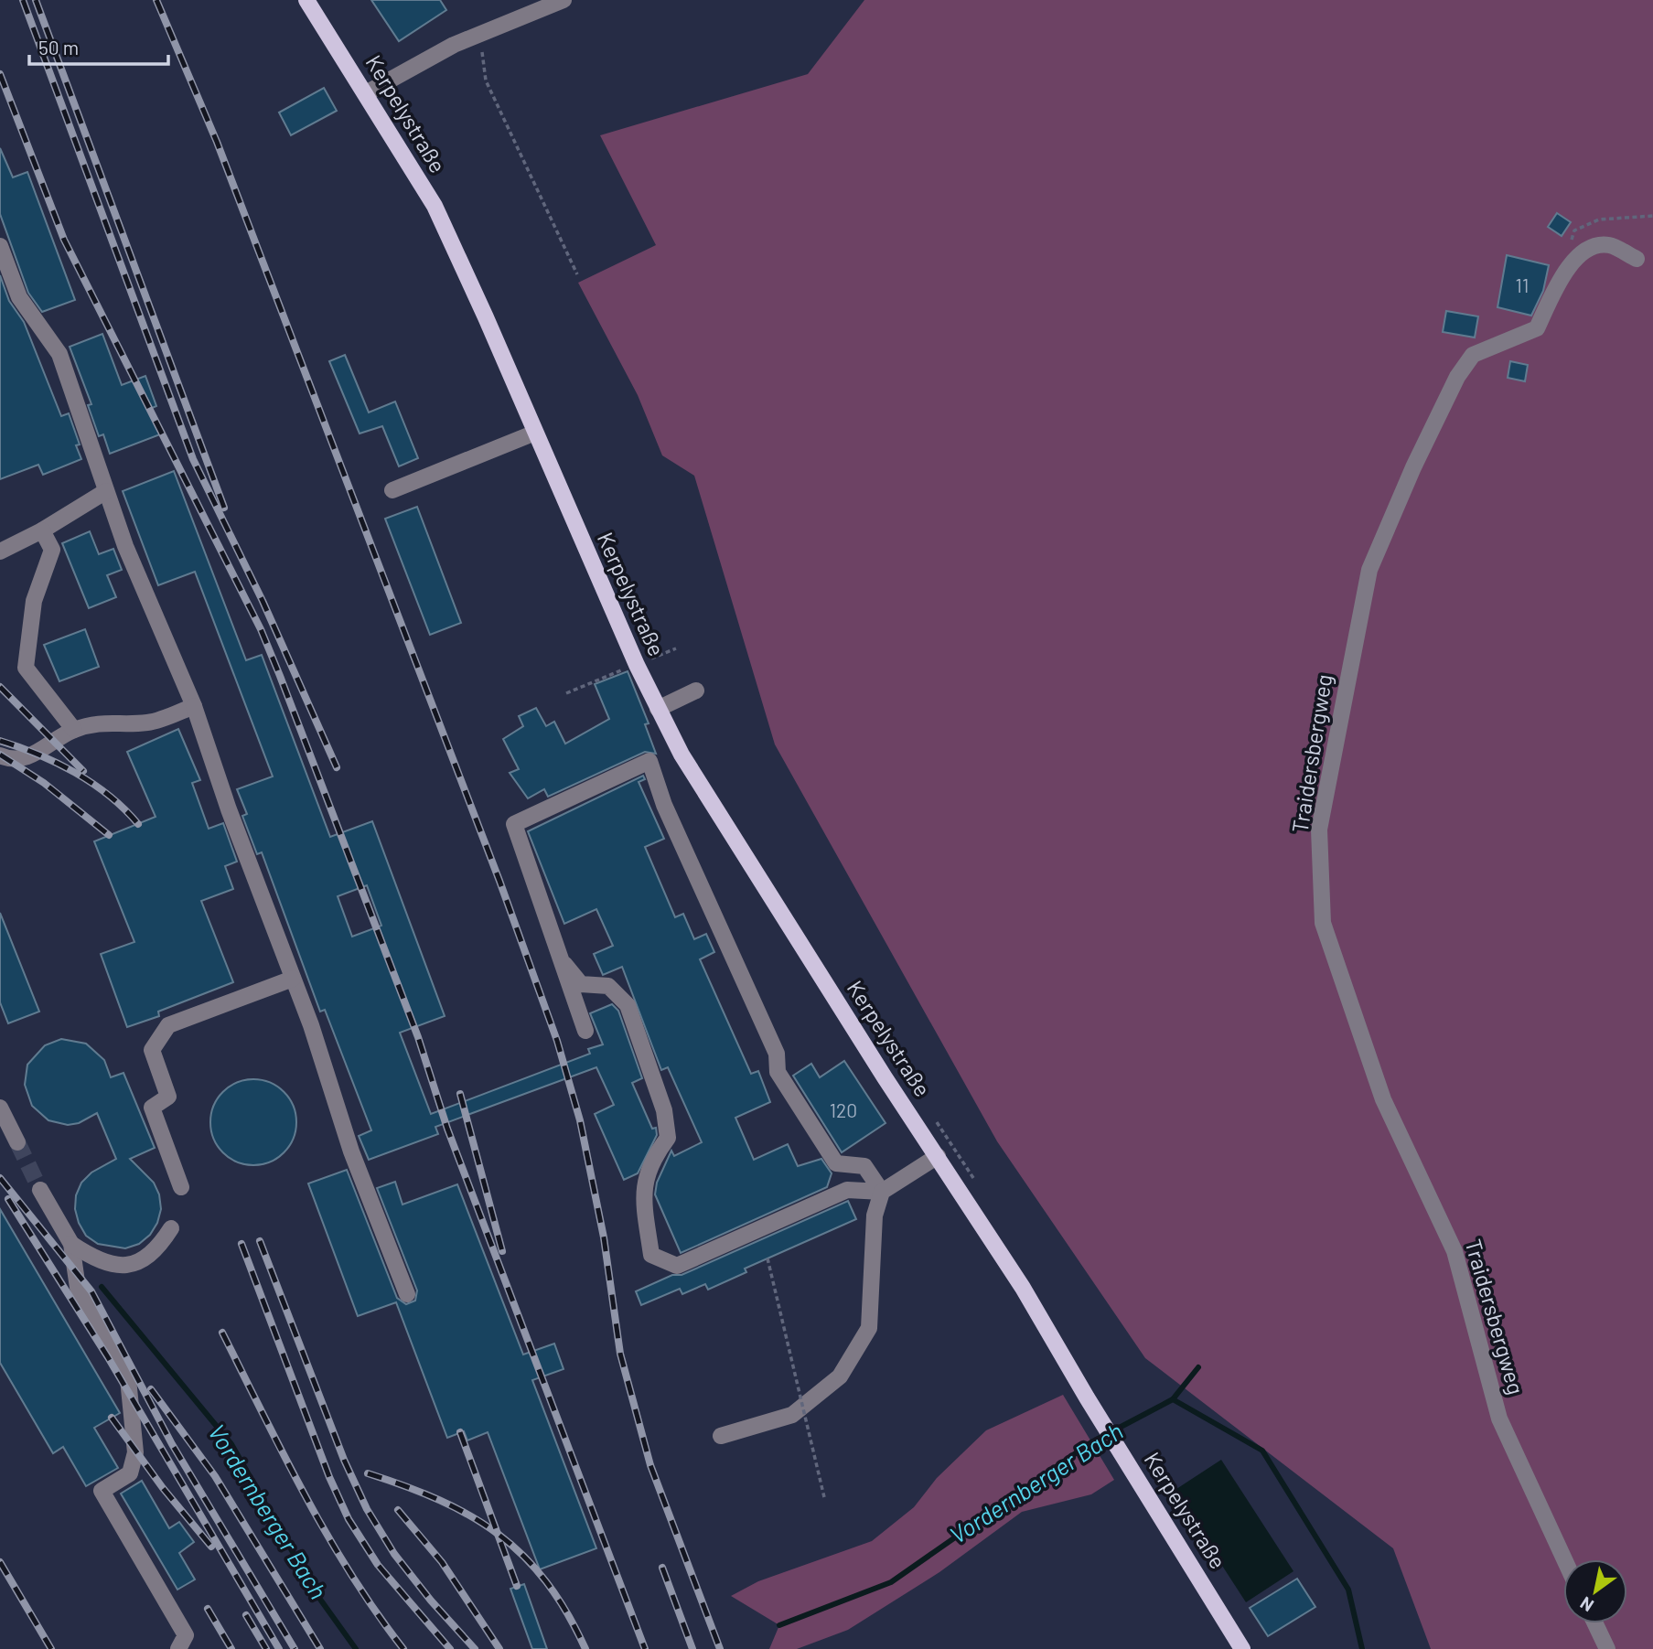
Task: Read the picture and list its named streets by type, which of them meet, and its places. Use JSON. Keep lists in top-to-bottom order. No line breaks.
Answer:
{"streets":{"main road":["Kerpelystraße"],"street":["Traidersbergweg"]},"water":["Vordernberger Bach"],"house_numbers":["11","120"],"scale_bar":"50 m","north":"bottom left"}
